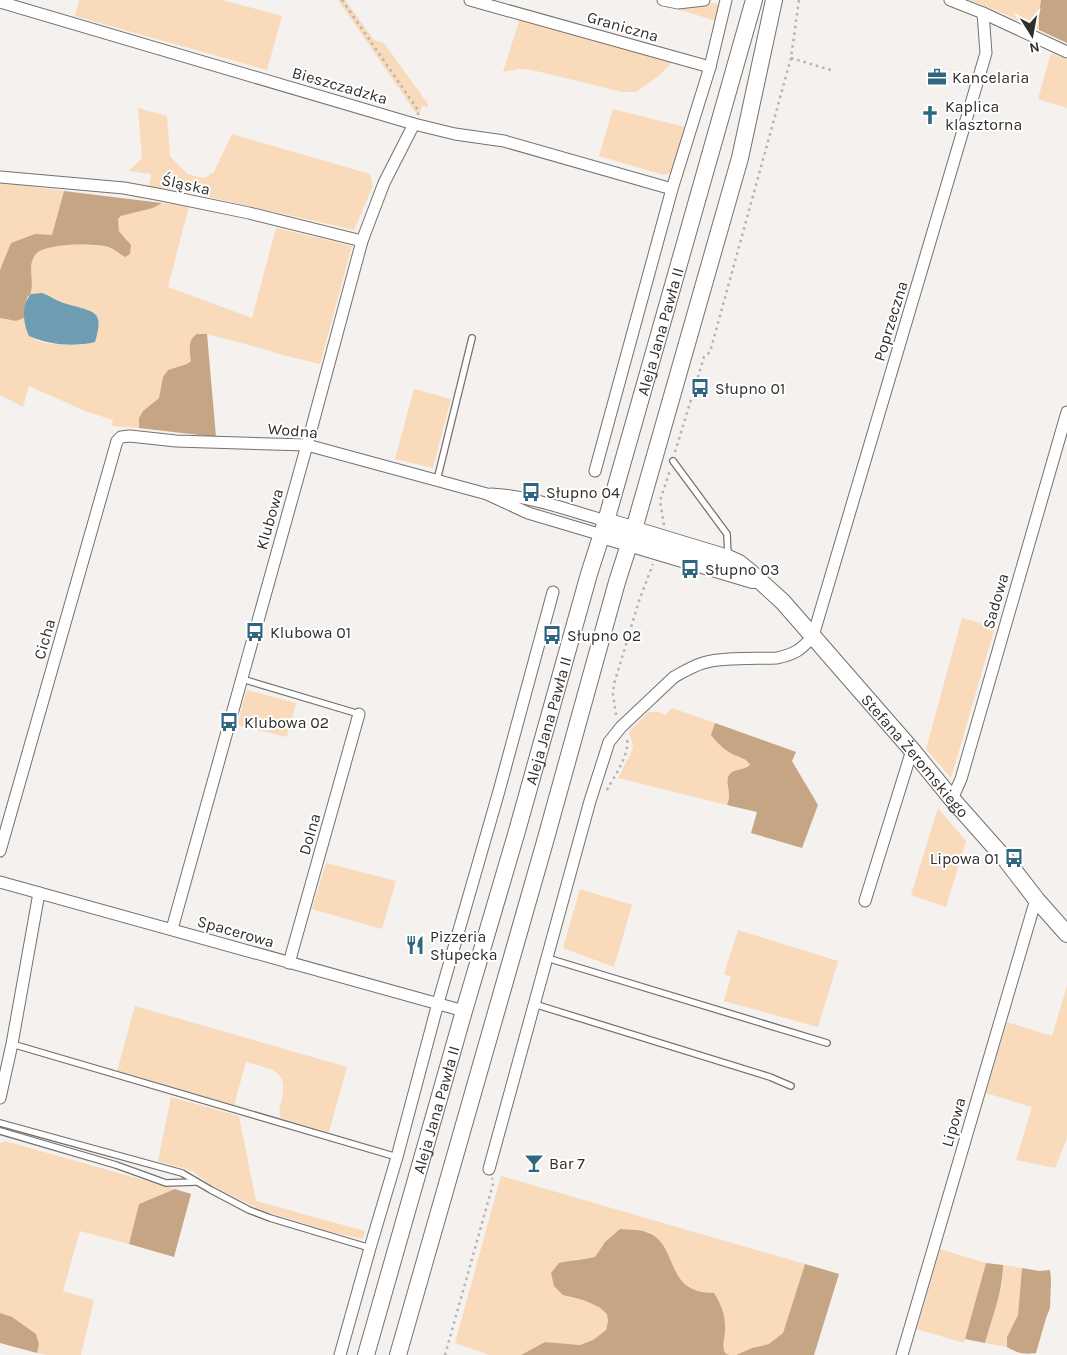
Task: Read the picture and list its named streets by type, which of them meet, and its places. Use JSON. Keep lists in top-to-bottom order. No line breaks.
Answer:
{"streets":{"main road":["Aleja Jana Pawła II","Stefana Żeromskiego"],"street":["Graniczna","Bieszczadzka","Śląska","Poprzeczna","Wodna","Klubowa","Sadowa","Cicha","Dolna","Spacerowa","Lipowa"]},"crossings":[["Bieszczadzka","Klubowa"],["Śląska","Klubowa"],["Poprzeczna","Stefana Żeromskiego"],["Aleja Jana Pawła II","Wodna"],["Aleja Jana Pawła II","Stefana Żeromskiego"],["Aleja Jana Pawła II","Spacerowa"],["Wodna","Klubowa"],["Wodna","Cicha"],["Klubowa","Spacerowa"],["Sadowa","Stefana Żeromskiego"],["Stefana Żeromskiego","Lipowa"],["Dolna","Spacerowa"]],"places":{"office":["Kancelaria"],"church":["Kaplica klasztorna"],"bus stop":["Słupno 01","Słupno 04","Słupno 03","Klubowa 01","Słupno 02","Klubowa 02","Lipowa 01"],"restaurant":["Pizzeria Słupecka"],"bar":["Bar 7"]},"north":"bottom"}
